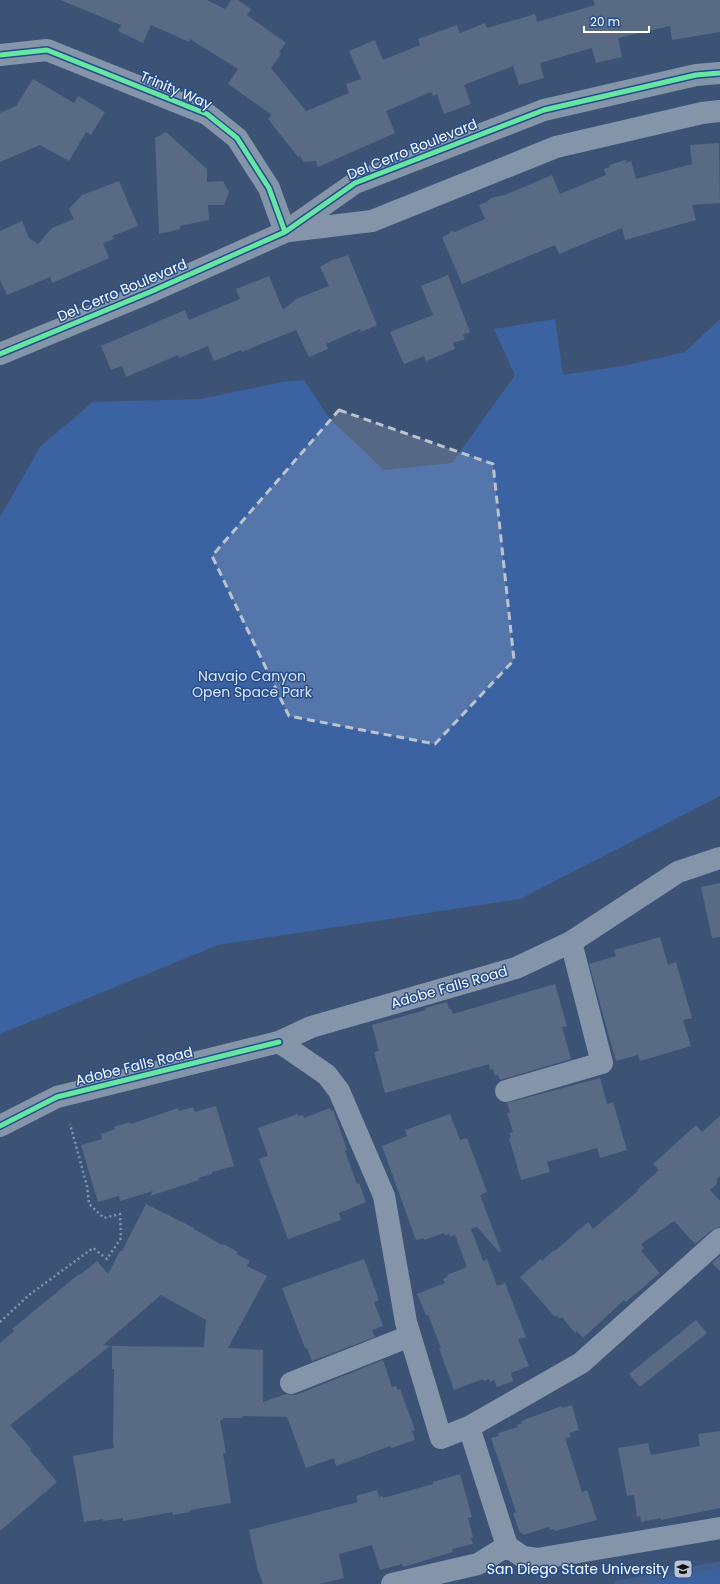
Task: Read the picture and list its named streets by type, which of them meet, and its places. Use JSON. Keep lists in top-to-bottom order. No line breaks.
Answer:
{"streets":{"street":["Trinity Way","Del Cerro Boulevard","Adobe Falls Road"]},"crossings":[["Trinity Way","Del Cerro Boulevard"]],"parks":["Navajo Canyon Open Space Park"],"places":{"school or university":["San Diego State University"]},"scale_bar":"20 m"}
